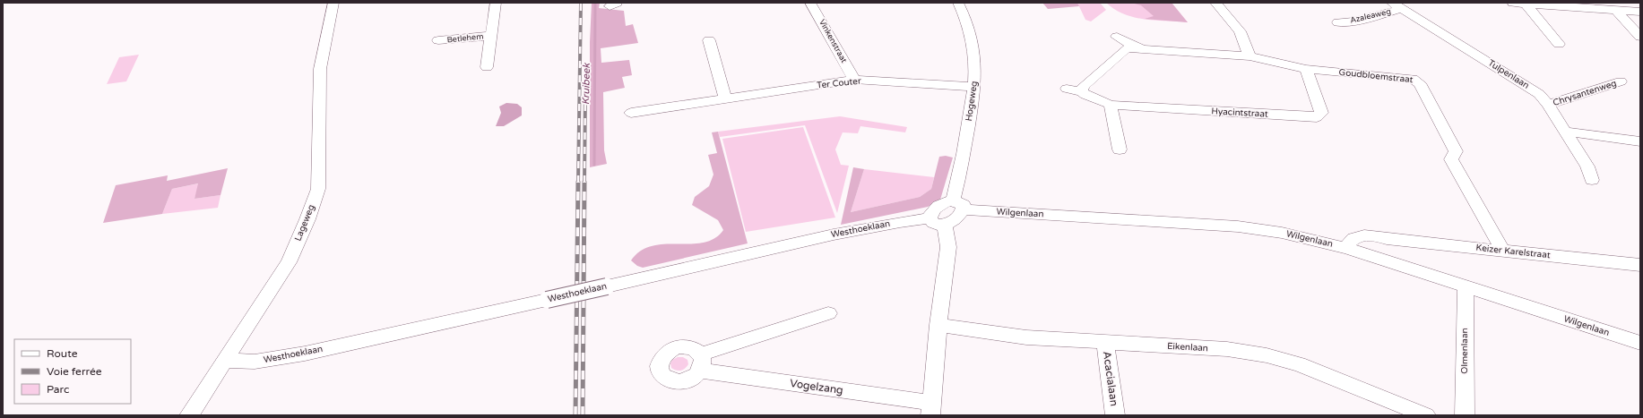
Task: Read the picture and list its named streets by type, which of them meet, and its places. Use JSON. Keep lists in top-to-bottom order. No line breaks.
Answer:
{"streets":{"street":["Azaleaweg","Betlehem","Vinkenstraat","Tulpenlaan","Goudbloemstraat","Ter Couter","Chrysantenweg","Hogeweg","Hyacintstraat","Wilgenlaan","Lageweg","Westhoeklaan","Keizer Karelstraat","Eikenlaan","Olmenlaan","Acacialaan","Vogelzang"]},"crossings":[["Azaleaweg","Tulpenlaan"],["Vinkenstraat","Ter Couter"],["Tulpenlaan","Chrysantenweg"],["Goudbloemstraat","Hyacintstraat"],["Goudbloemstraat","Keizer Karelstraat"],["Ter Couter","Hogeweg"],["Hogeweg","Wilgenlaan"],["Wilgenlaan","Keizer Karelstraat"],["Wilgenlaan","Olmenlaan"],["Lageweg","Westhoeklaan"],["Eikenlaan","Acacialaan"]],"water":["Kruibeek"],"legend":["Route","Voie ferrée","Parc"]}
